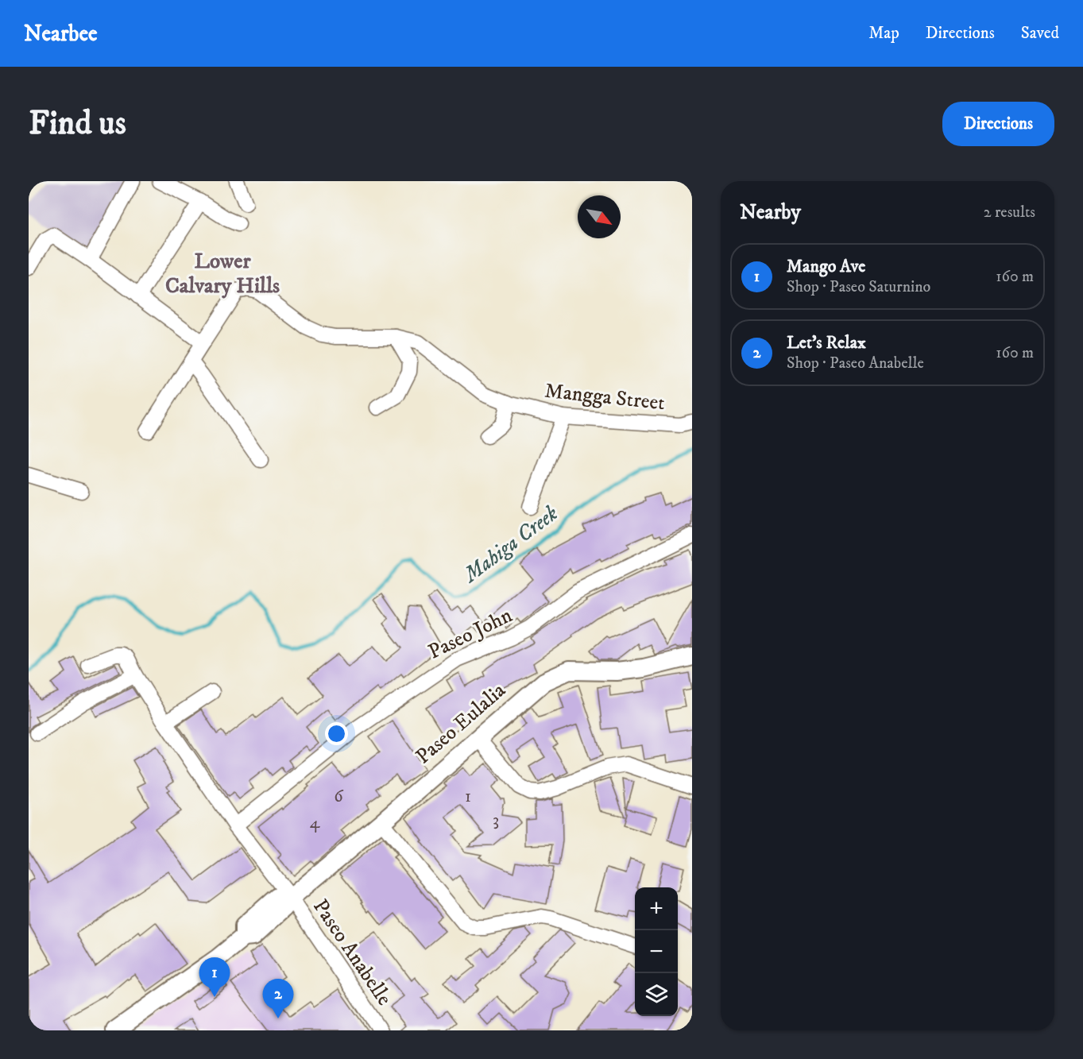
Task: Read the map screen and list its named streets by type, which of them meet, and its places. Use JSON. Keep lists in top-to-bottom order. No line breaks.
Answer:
{"streets":{"street":["Mangga Street","Paseo John","Paseo Eulalia","Paseo Anabelle"]},"crossings":[["Paseo John","Paseo Anabelle"],["Paseo Eulalia","Paseo Anabelle"]],"districts":["Lower Calvary Hills"],"water":["Mahiga Creek"],"house_numbers":["6","1","3","4"],"north":"bottom right","page":{"header":"Nearbee","nav":["Map","Directions","Saved"],"buttons":"Directions","title":"Find us","heading":["Nearby","2 results"],"list":[{"mark":"1","name":"Mango Ave","note":"Shop · Paseo Saturnino","value":"160 m"},{"mark":"2","name":"Let's Relax","note":"Shop · Paseo Anabelle","value":"160 m"}],"map_buttons":["+","−"],"pins":["1","2"]}}
